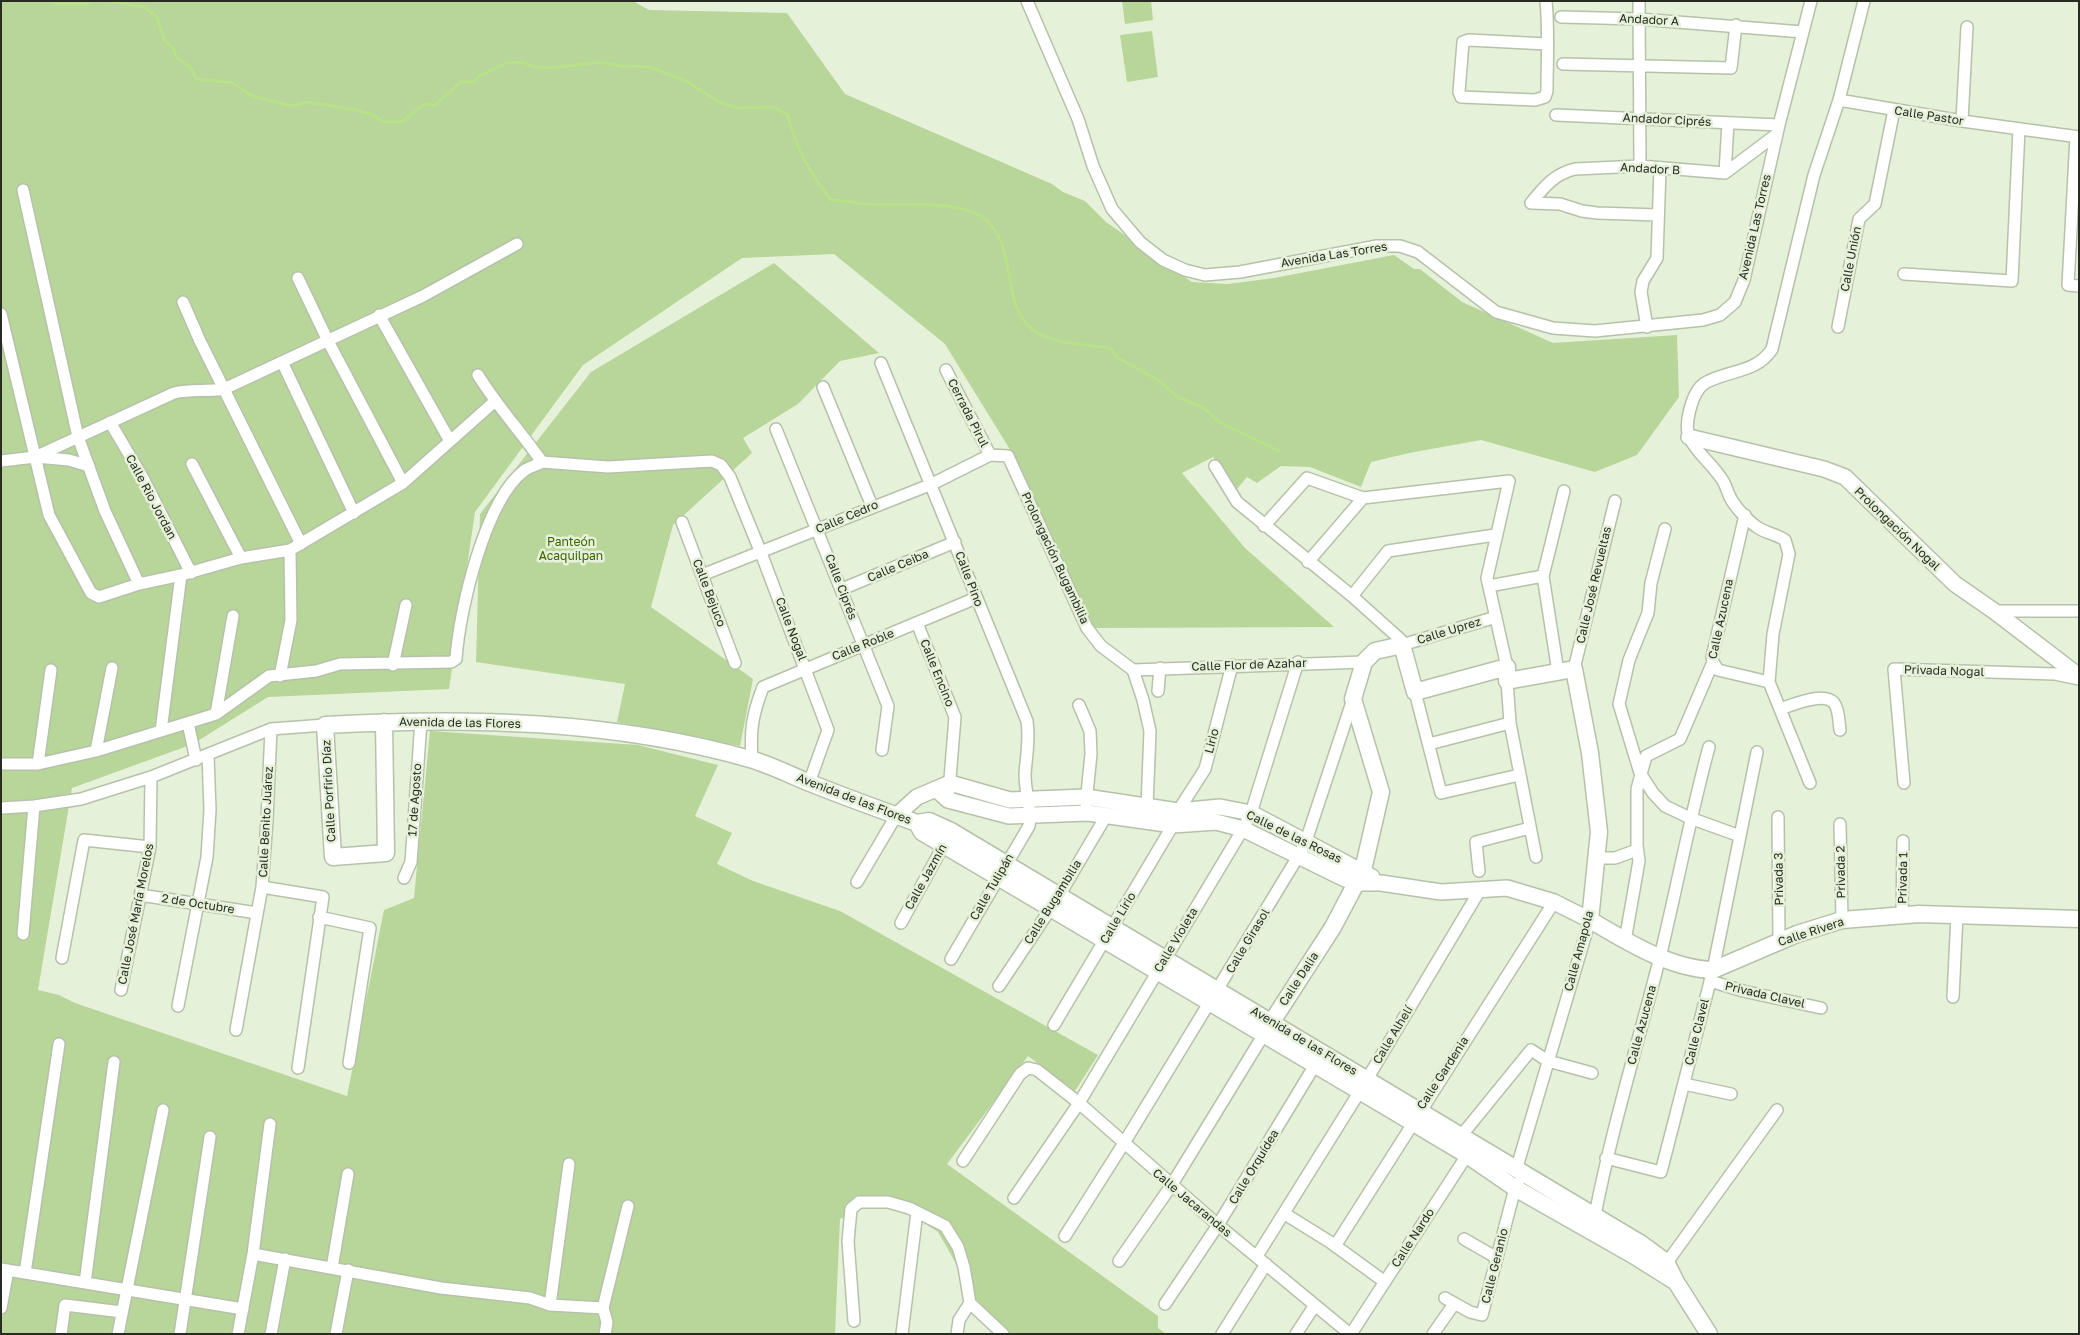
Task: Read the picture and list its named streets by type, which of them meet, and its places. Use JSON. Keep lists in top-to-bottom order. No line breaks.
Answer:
{"streets":{"main road":["Avenida de las Flores","Calle Porfirio Díaz","Calle Rivera","Calle Girasol","Calle Amapola","Calle Dalia"],"street":["Andador A","Calle Pastor","Andador Ciprés","Andador B","Avenida Las Torres","Calle Unión","Cerrada Pirul","Calle Rio Jordan","Calle Cedro","Prolongación Nogal","Prolongación Bugambilia","Calle Ceiba","Calle Pino","Calle José Revueltas","Calle Ciprés","Calle Bejuco","Calle Azucena","Calle Nogal","Calle Uprez","Calle Roble","Calle Flor de Azahar","Privada Nogal","Calle Encino","Lirio","17 de Agosto","Calle Benito Juárez","Calle de las Rosas","Privada 2","Calle Jazmín","Privada 1","Privada 3","Calle Tulipán","Calle Bugambilia","2 de Octubre","Calle José María Morelos","Calle Lirio","Calle Violeta","Privada Clavel","Calle Clavel","Calle Alhelí","Calle Gardenia","Calle Orquídea","Calle Jacarandas","Calle Nardo","Calle Geranio"]},"crossings":[["Andador A","Avenida Las Torres"],["Calle Pastor","Calle Unión"],["Andador Ciprés","Avenida Las Torres"],["Cerrada Pirul","Calle Cedro"],["Cerrada Pirul","Prolongación Bugambilia"],["Calle Cedro","Prolongación Bugambilia"],["Calle Cedro","Calle Pino"],["Calle Cedro","Calle Ciprés"],["Calle Cedro","Calle Bejuco"],["Calle Cedro","Calle Nogal"],["Prolongación Nogal","Privada Nogal"],["Prolongación Bugambilia","Calle Flor de Azahar"],["Calle Ceiba","Calle Pino"],["Calle Ceiba","Calle Ciprés"],["Calle Pino","Calle Roble"],["Calle Pino","Calle de las Rosas"],["Calle Pino","Calle Tulipán"],["Calle José Revueltas","Calle Amapola"],["Calle Ciprés","Calle Roble"],["Calle Azucena","Avenida de las Flores"],["Calle Azucena","Calle Clavel"],["Calle Nogal","Calle Roble"],["Calle Nogal","Avenida de las Flores"],["Calle Roble","Calle Encino"],["Calle Roble","Avenida de las Flores"],["Calle Flor de Azahar","Lirio"],["Calle Flor de Azahar","Calle Violeta"],["Calle Flor de Azahar","Calle Girasol"],["Calle Encino","Calle de las Rosas"],["Avenida de las Flores","Calle Porfirio Díaz"],["Avenida de las Flores","17 de Agosto"],["Avenida de las Flores","Calle Benito Juárez"],["Avenida de las Flores","Calle Jazmín"],["Avenida de las Flores","Calle Tulipán"],["Avenida de las Flores","Calle Bugambilia"],["Avenida de las Flores","Calle José María Morelos"],["Avenida de las Flores","Calle Lirio"],["Avenida de las Flores","Calle Violeta"],["Avenida de las Flores","Calle Girasol"],["Avenida de las Flores","Calle Amapola"],["Avenida de las Flores","Calle Dalia"],["Avenida de las Flores","Calle Alhelí"],["Avenida de las Flores","Calle Gardenia"],["Avenida de las Flores","Calle Orquídea"],["Avenida de las Flores","Calle Nardo"],["Avenida de las Flores","Calle Geranio"],["Lirio","Calle de las Rosas"],["Lirio","Calle Lirio"],["Calle Benito Juárez","2 de Octubre"],["Calle de las Rosas","Calle Tulipán"],["Calle de las Rosas","Calle Bugambilia"],["Calle de las Rosas","Calle Lirio"],["Calle de las Rosas","Calle Violeta"],["Calle de las Rosas","Calle Girasol"],["Calle de las Rosas","Calle Amapola"],["Calle de las Rosas","Calle Dalia"],["Calle de las Rosas","Calle Alhelí"],["Calle de las Rosas","Calle Gardenia"],["Privada 2","Calle Rivera"],["Privada 1","Calle Rivera"],["Privada 3","Calle Rivera"],["2 de Octubre","Calle José María Morelos"],["Calle Rivera","Privada Clavel"],["Calle Rivera","Calle Clavel"],["Calle Violeta","Calle Jacarandas"],["Calle Girasol","Calle Dalia"],["Calle Girasol","Calle Jacarandas"],["Calle Amapola","Calle Nardo"],["Calle Dalia","Calle Jacarandas"],["Privada Clavel","Calle Clavel"],["Calle Alhelí","Calle Jacarandas"],["Calle Orquídea","Calle Jacarandas"],["Calle Jacarandas","Calle Nardo"]],"parks":["Panteón Acaquilpan"]}
